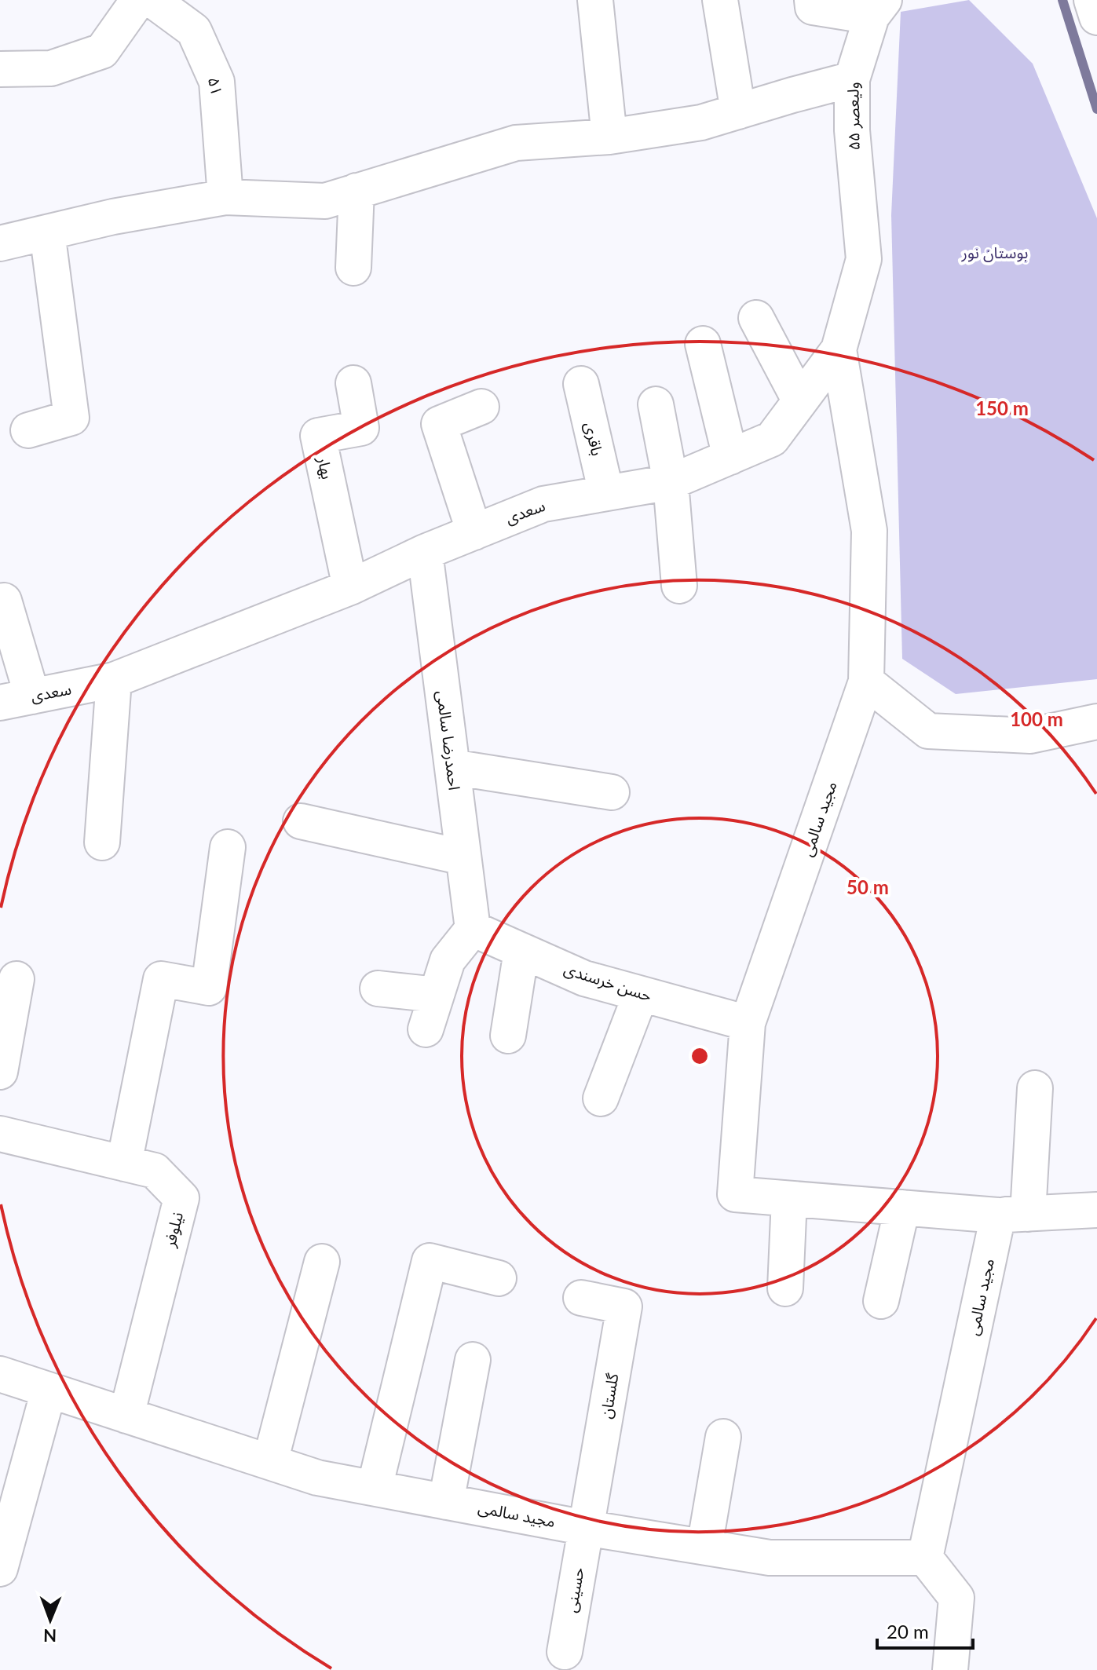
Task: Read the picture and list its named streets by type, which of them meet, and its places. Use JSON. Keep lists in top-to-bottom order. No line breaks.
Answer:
{"streets":{"street":["۵۱","۵۵ ولیعصر","باقری","بهار","سعدی","احمدرضا سالمی","مجید سالمی","حسن خرسندی","نیلوفر","گلستان","حسینی"]},"crossings":[["۵۵ ولیعصر","سعدی"],["باقری","سعدی"],["بهار","سعدی"],["سعدی","احمدرضا سالمی"],["سعدی","مجید سالمی"],["احمدرضا سالمی","حسن خرسندی"],["مجید سالمی","حسن خرسندی"],["مجید سالمی","نیلوفر"],["مجید سالمی","گلستان"],["مجید سالمی","حسینی"],["گلستان","حسینی"]],"parks":["بوستان نور"],"scale_bar":"20 m","north":"bottom","rings":["150 m","100 m","50 m"]}
